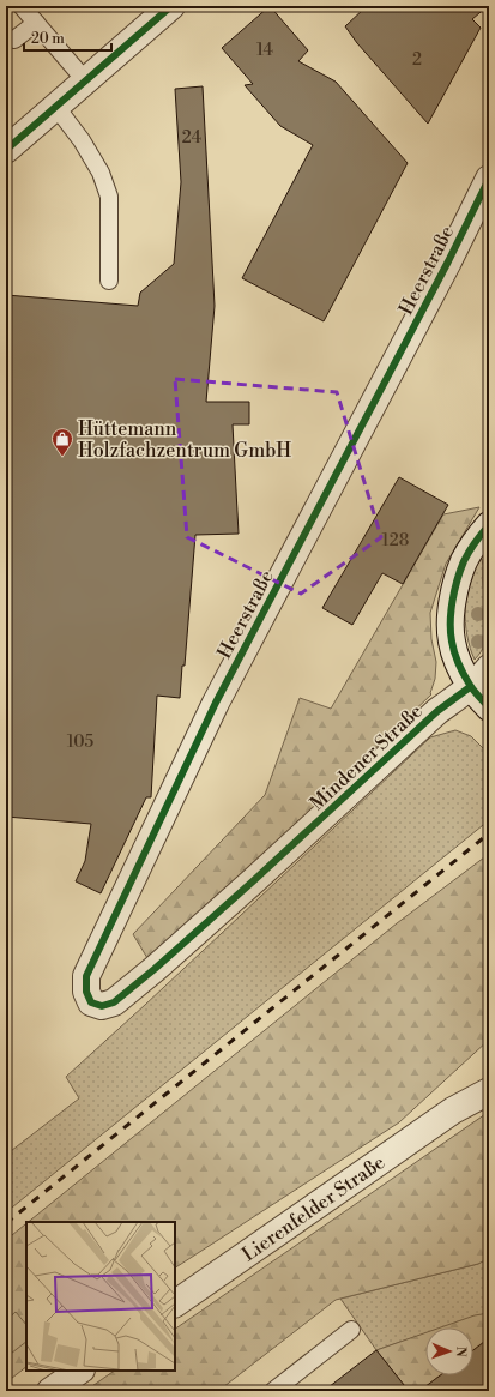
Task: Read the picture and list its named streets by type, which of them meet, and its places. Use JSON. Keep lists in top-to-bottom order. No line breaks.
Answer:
{"streets":{"street":["Heerstraße","Mindener Straße","Lierenfelder Straße"]},"crossings":[["Heerstraße","Mindener Straße"]],"places":{"shop":["Hüttemann Holzfachzentrum GmbH"]},"house_numbers":["14","2","24","128","105"],"scale_bar":"20 m","north":"right"}
